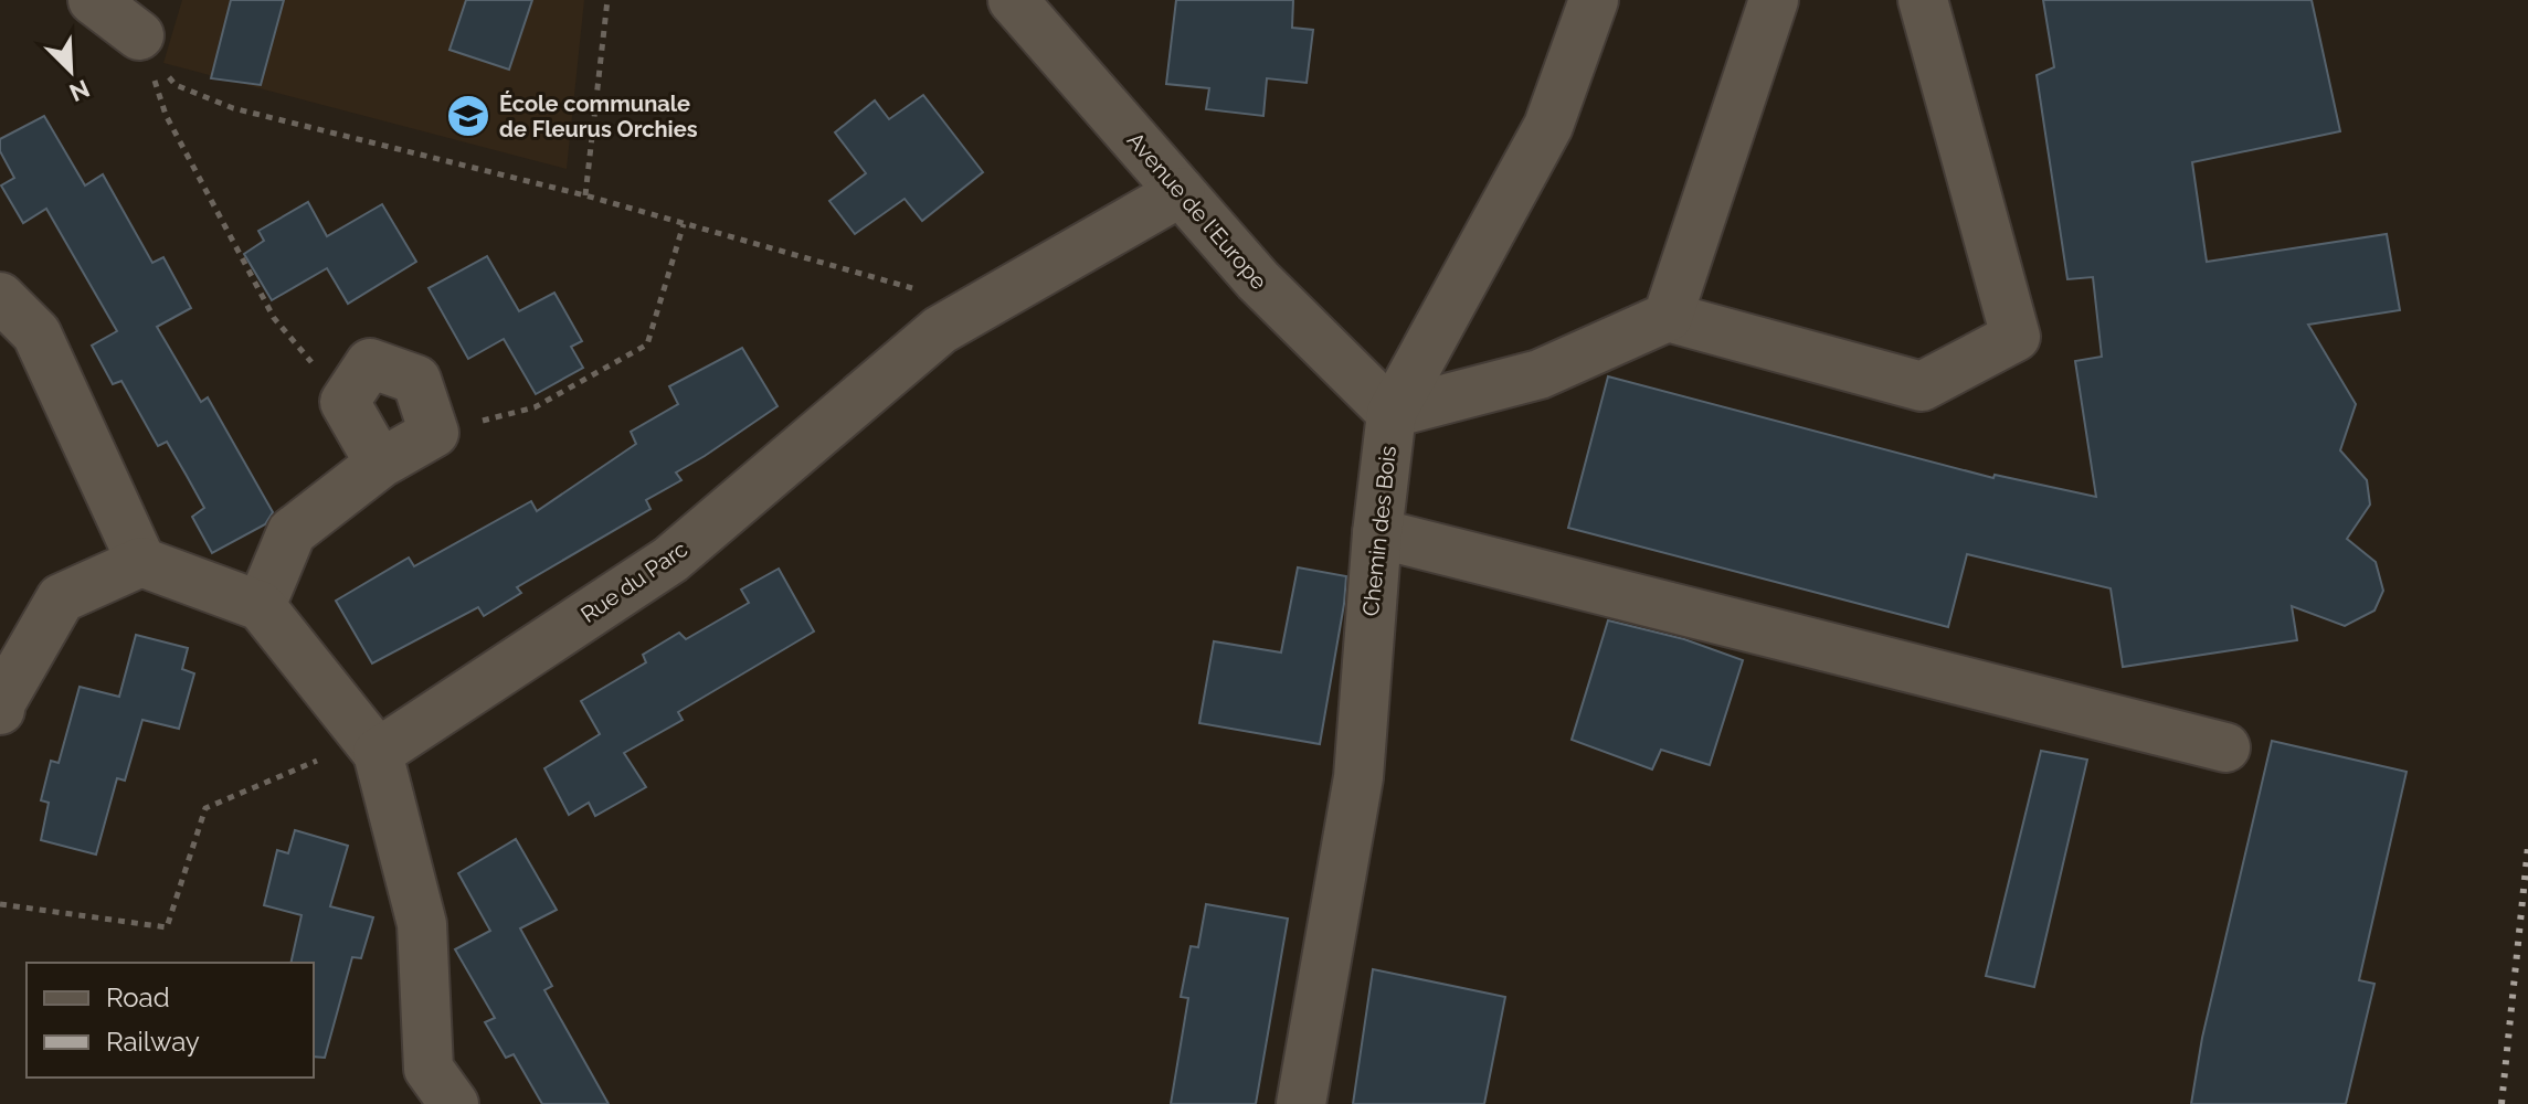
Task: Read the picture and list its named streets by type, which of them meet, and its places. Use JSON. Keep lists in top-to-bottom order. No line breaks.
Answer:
{"streets":{"street":["Avenue de l'Europe","Chemin des Bois","Rue du Parc"]},"crossings":[["Avenue de l'Europe","Chemin des Bois"],["Avenue de l'Europe","Rue du Parc"]],"places":{"school or university":["École communale de Fleurus Orchies"]},"legend":["Road","Railway"],"north":"bottom right"}
